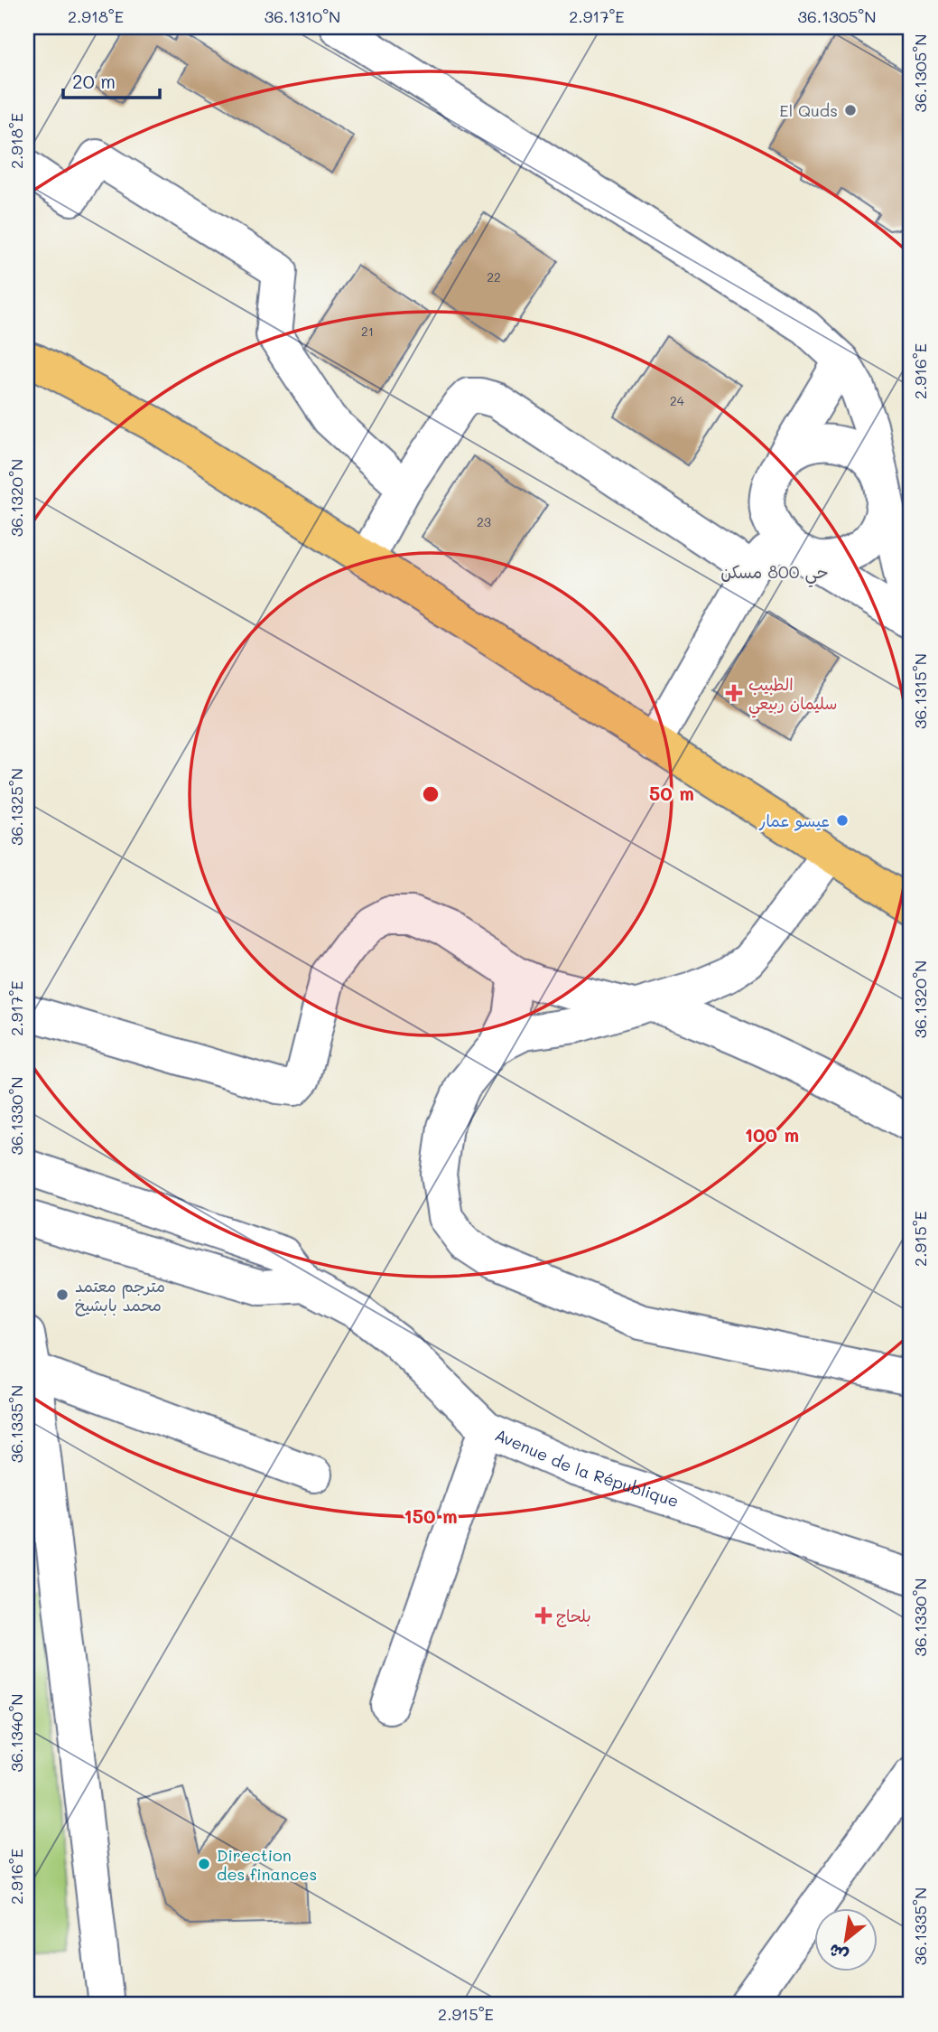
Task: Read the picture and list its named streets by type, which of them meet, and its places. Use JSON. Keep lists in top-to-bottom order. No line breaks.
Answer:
{"streets":{"street":["Avenue de la République"]},"districts":["حي 800 مسكن"],"places":{"other":["El Quds","عيسو عمار","مترجم معتمد محمد بابشيخ","Direction des finances"],"health":["الطبيب سليمان ربيعي","بلحاج"]},"house_numbers":["22","21","24","23"],"scale_bar":"20 m","north":"bottom left","coordinates":["2.918°E","36.1310°N","2.917°E","36.1305°N","2.916°E","36.1320°N","36.1315°N","36.1325°N","36.1330°N","2.915°E","36.1335°N","36.1340°N"],"rings":["50 m","100 m","150 m"]}
